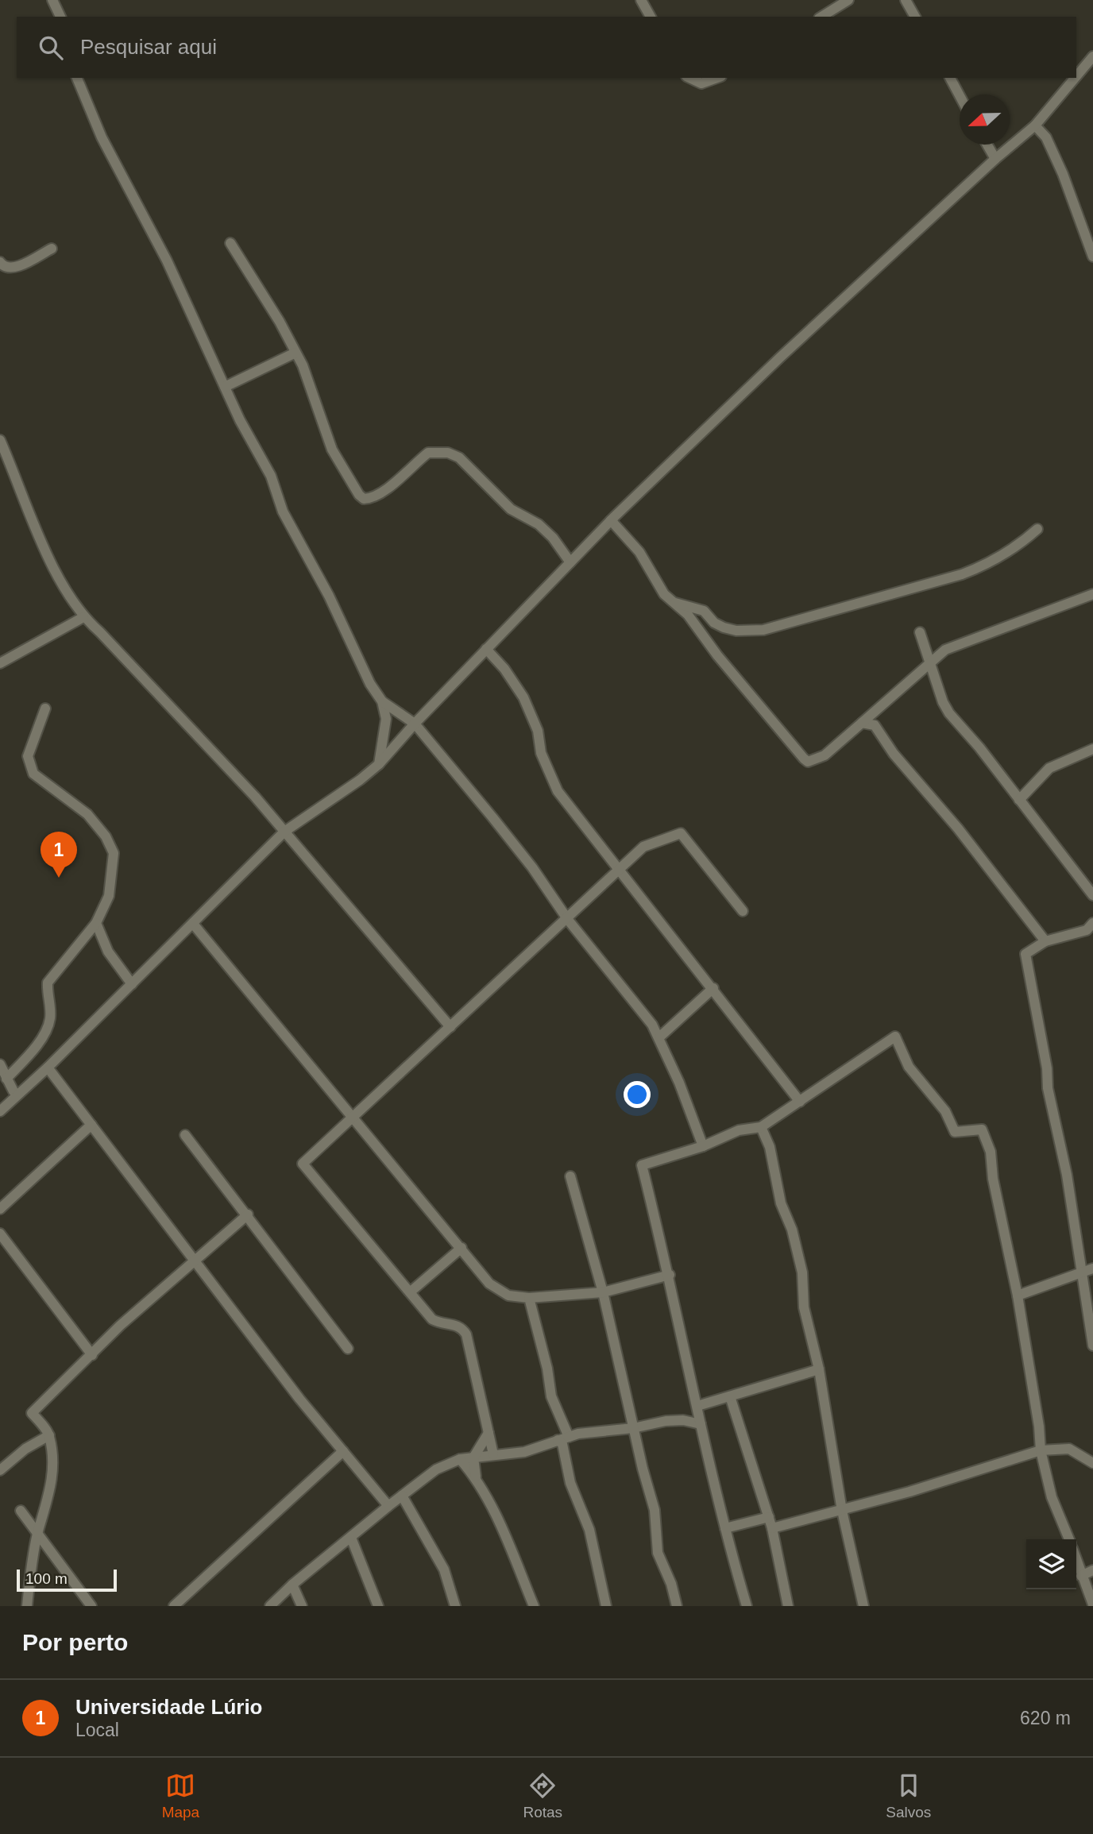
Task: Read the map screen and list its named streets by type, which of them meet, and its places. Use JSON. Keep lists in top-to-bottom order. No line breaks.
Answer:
{"scale_bar":"100 m","north":"left","page":{"search":"Pesquisar aqui","pins":"1","scale":"100 m","heading":"Por perto","list":[{"mark":"1","name":"Universidade Lúrio","note":"Local","value":"620 m"}],"nav":["Mapa","Rotas","Salvos"]}}
